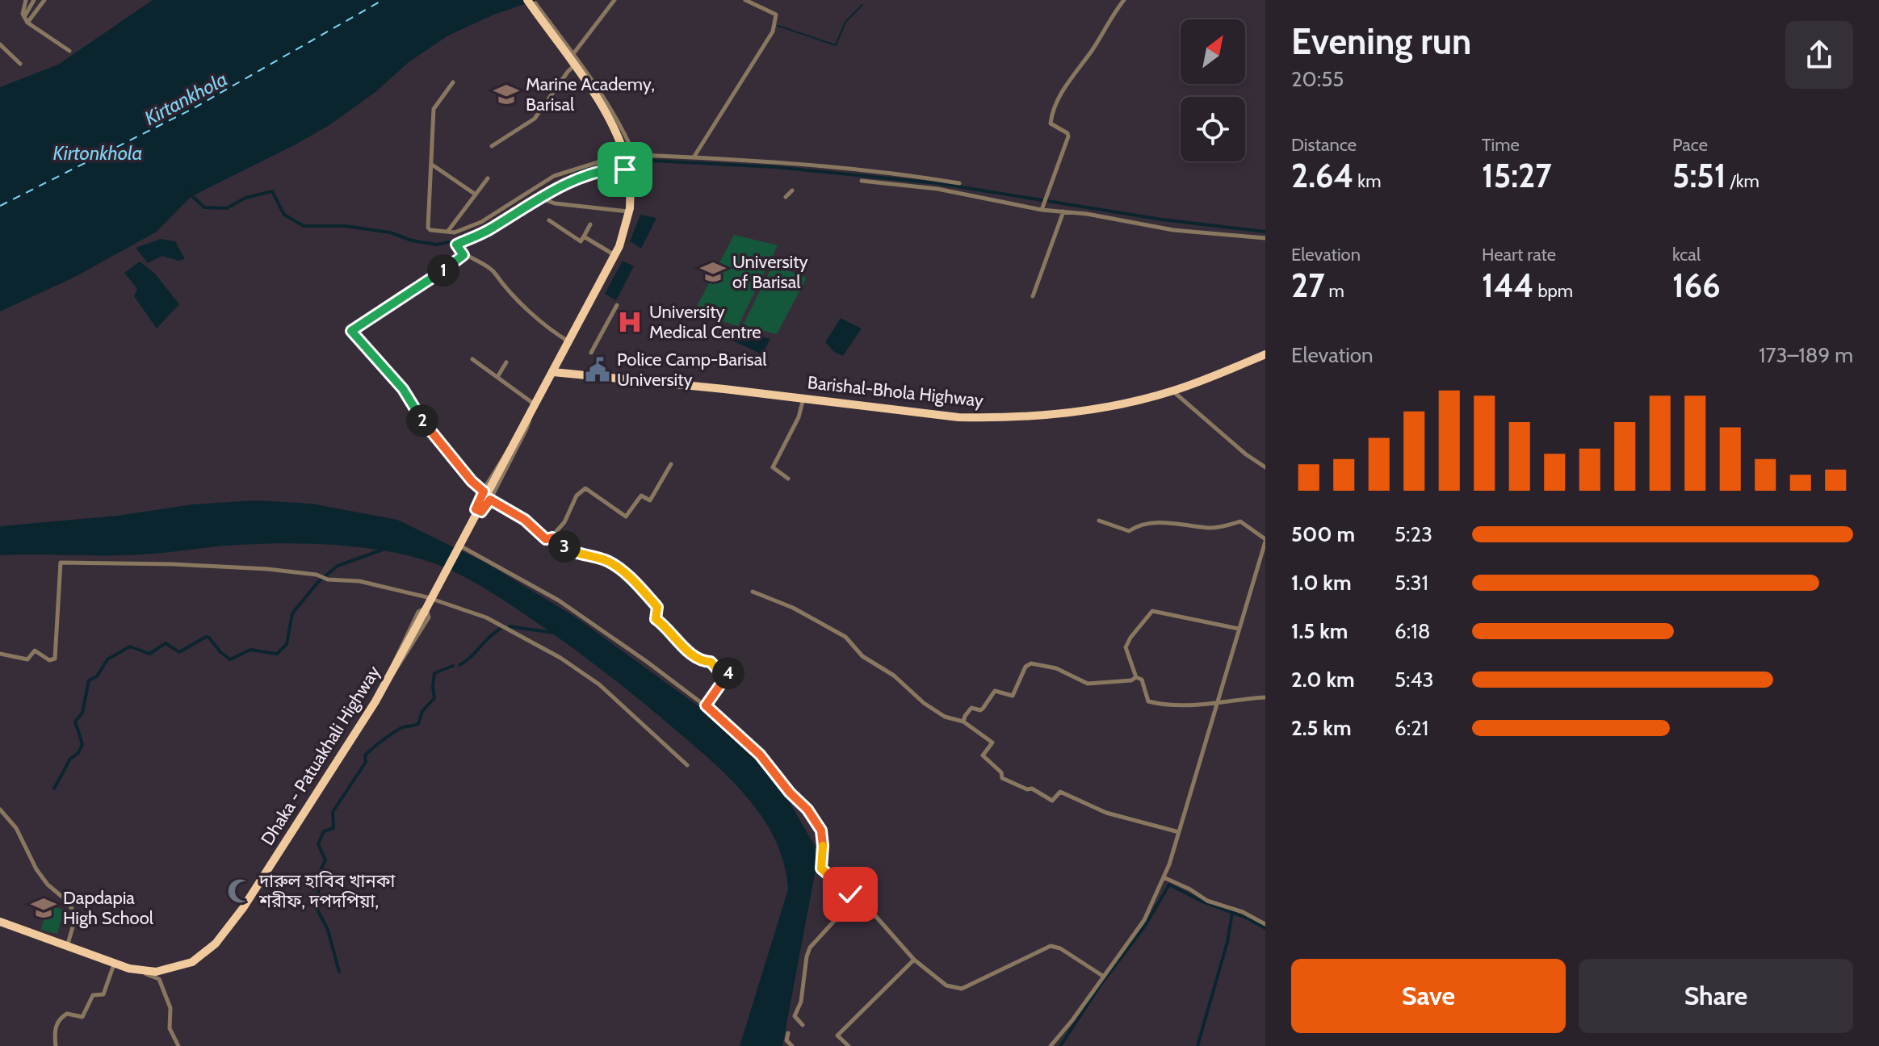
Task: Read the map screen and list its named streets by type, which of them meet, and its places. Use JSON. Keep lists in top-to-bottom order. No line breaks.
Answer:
{"streets":{"highway":["Barishal-Bhola Highway","Dhaka - Patuakhali Highway"]},"water":["Kirtankhola","Kirtonkhola"],"places":{"school or university":["Marine Academy, Barisal","University of Barisal","Dapdapia High School"],"hospital":["University Medical Centre"],"public building":["Police Camp-Barisal University"],"mosque":["দারুল হাবিব খানকা শরীফ, দপদপিয়া,"]},"north":"top right","page":{"heading":["Evening run","20:55"],"stats":[["Distance","2.64 km"],["Time","15:27"],["Pace","5:51 /km"],["Elevation","27 m"],["Heart rate","144 bpm"],["kcal","166"]],"pins":["1","2","3","4"],"chart":["Elevation","173–189 m"],"list":[{"name":"500 m","note":"5:23"},{"name":"1.0 km","note":"5:31"},{"name":"1.5 km","note":"6:18"},{"name":"2.0 km","note":"5:43"},{"name":"2.5 km","note":"6:21"}],"buttons":["Save","Share"]}}
